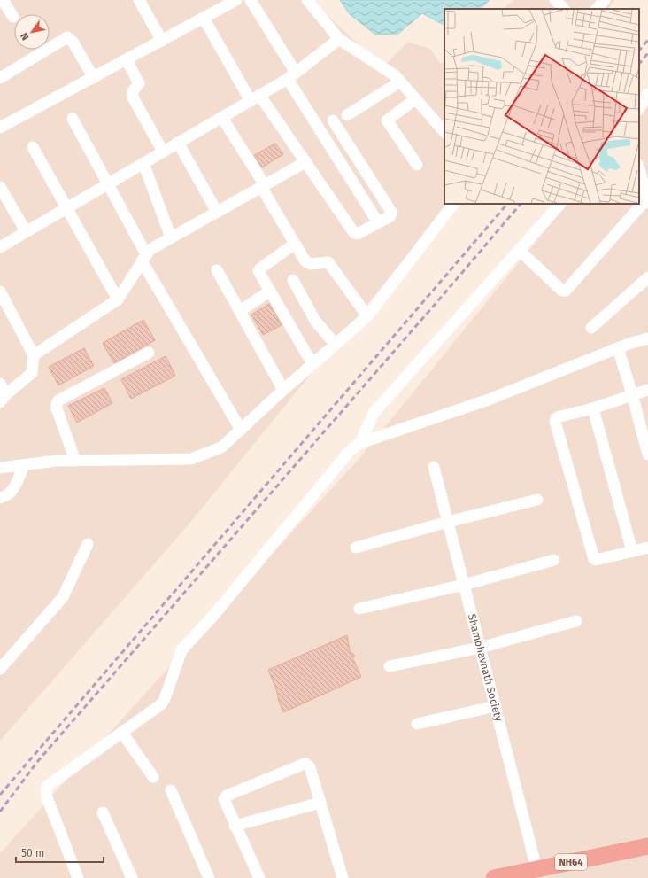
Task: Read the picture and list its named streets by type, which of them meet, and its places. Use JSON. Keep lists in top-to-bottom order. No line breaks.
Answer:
{"streets":{"highway":["NH64"],"street":["Shambhavnath Society"]},"crossings":[["Shambhavnath Society","NH64"]],"scale_bar":"50 m","north":"bottom left"}
